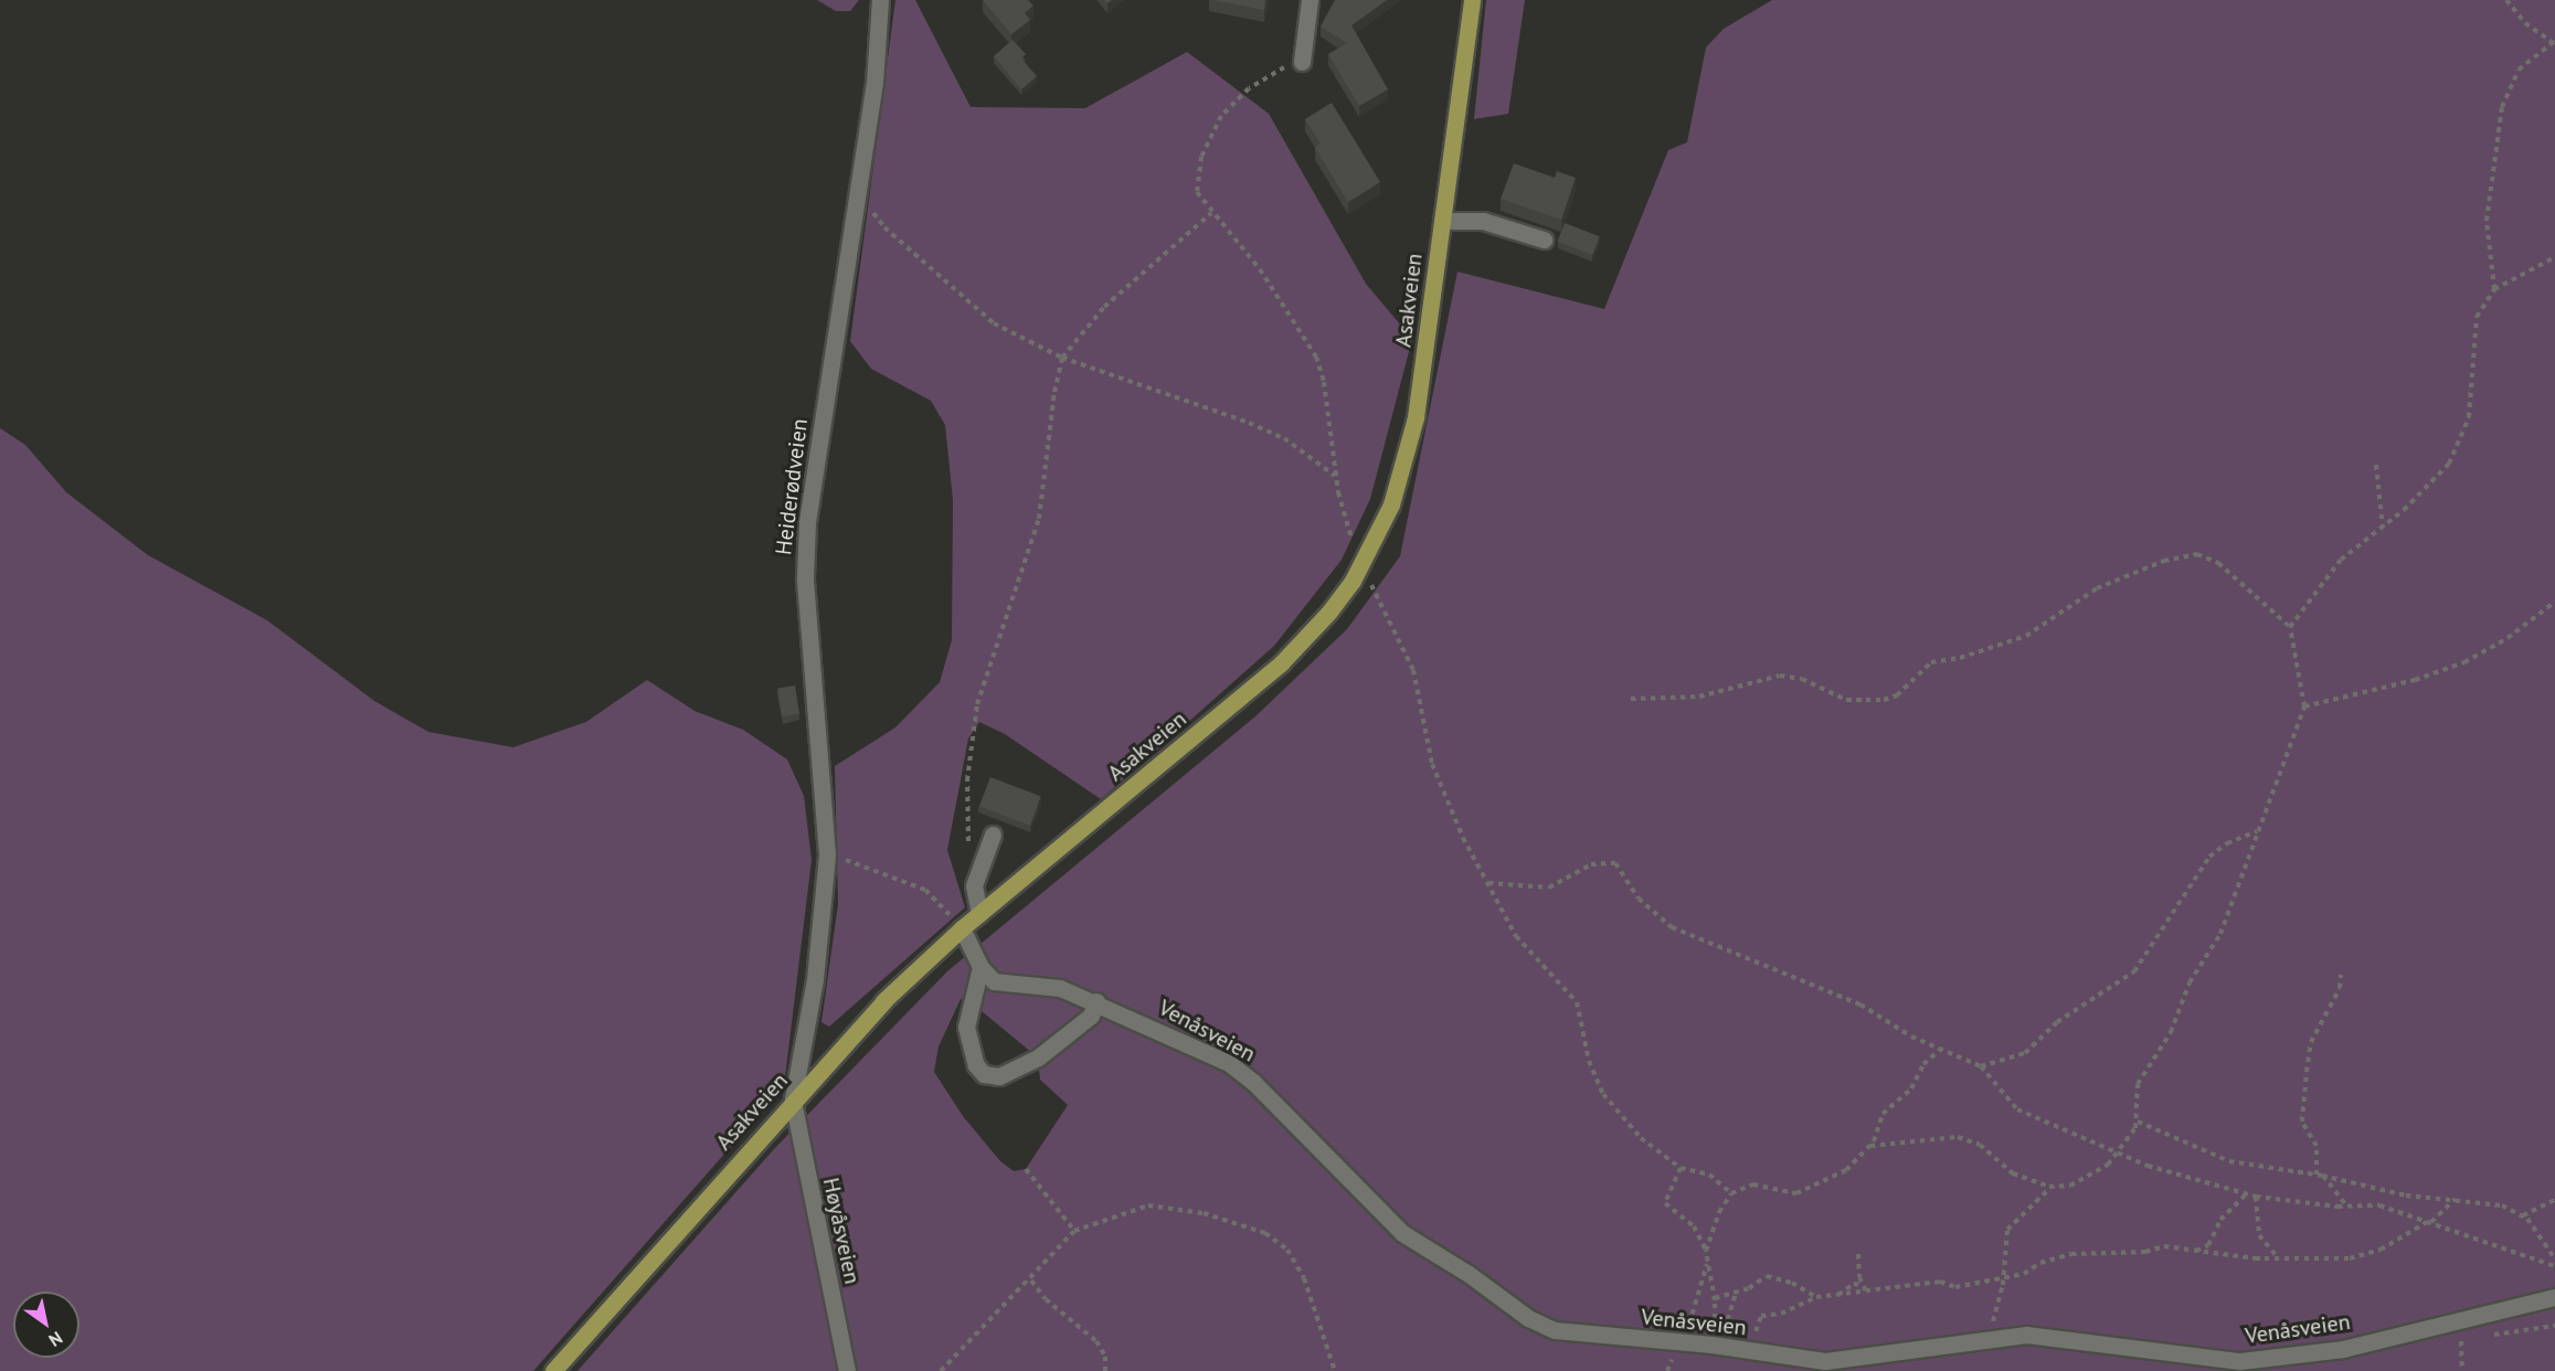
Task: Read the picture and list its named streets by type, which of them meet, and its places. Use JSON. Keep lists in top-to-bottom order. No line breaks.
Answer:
{"streets":{"main road":["Asakveien"],"street":["Heiderødveien","Venåsveien","Høyåsveien"]},"crossings":[["Asakveien","Heiderødveien"],["Asakveien","Høyåsveien"],["Heiderødveien","Høyåsveien"]],"north":"bottom right"}
